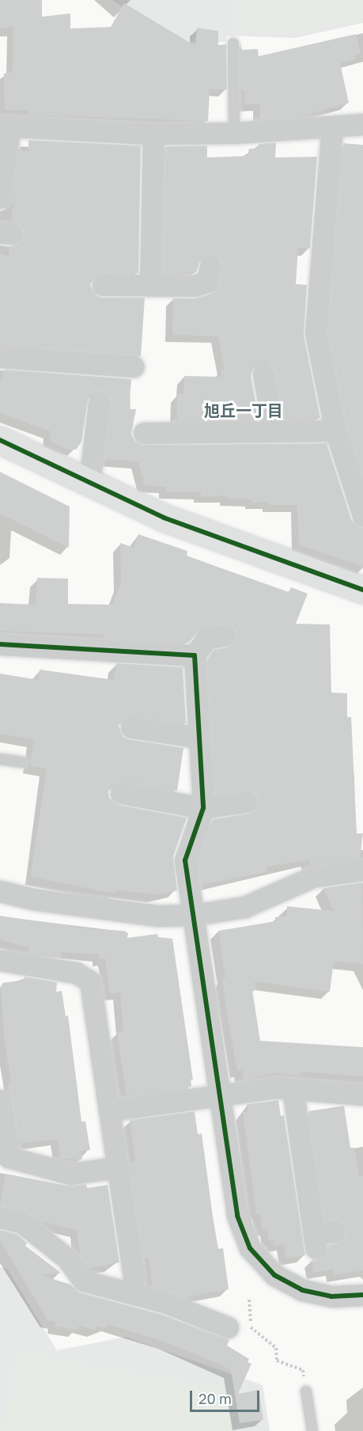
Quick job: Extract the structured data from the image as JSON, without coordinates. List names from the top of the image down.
{
  "districts": ["旭丘一丁目"],
  "scale_bar": "20 m"
}
